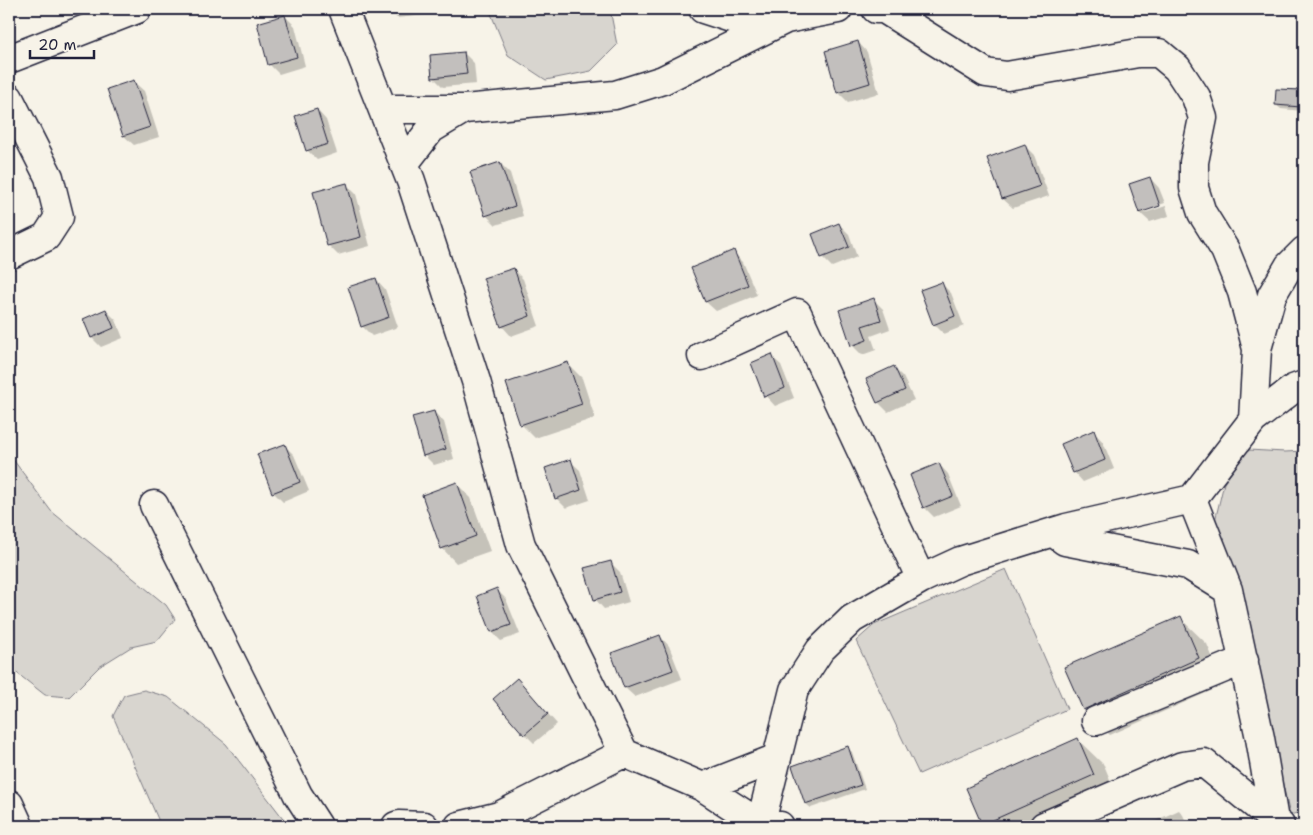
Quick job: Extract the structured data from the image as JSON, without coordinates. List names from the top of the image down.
{
  "scale_bar": "20 m"
}
